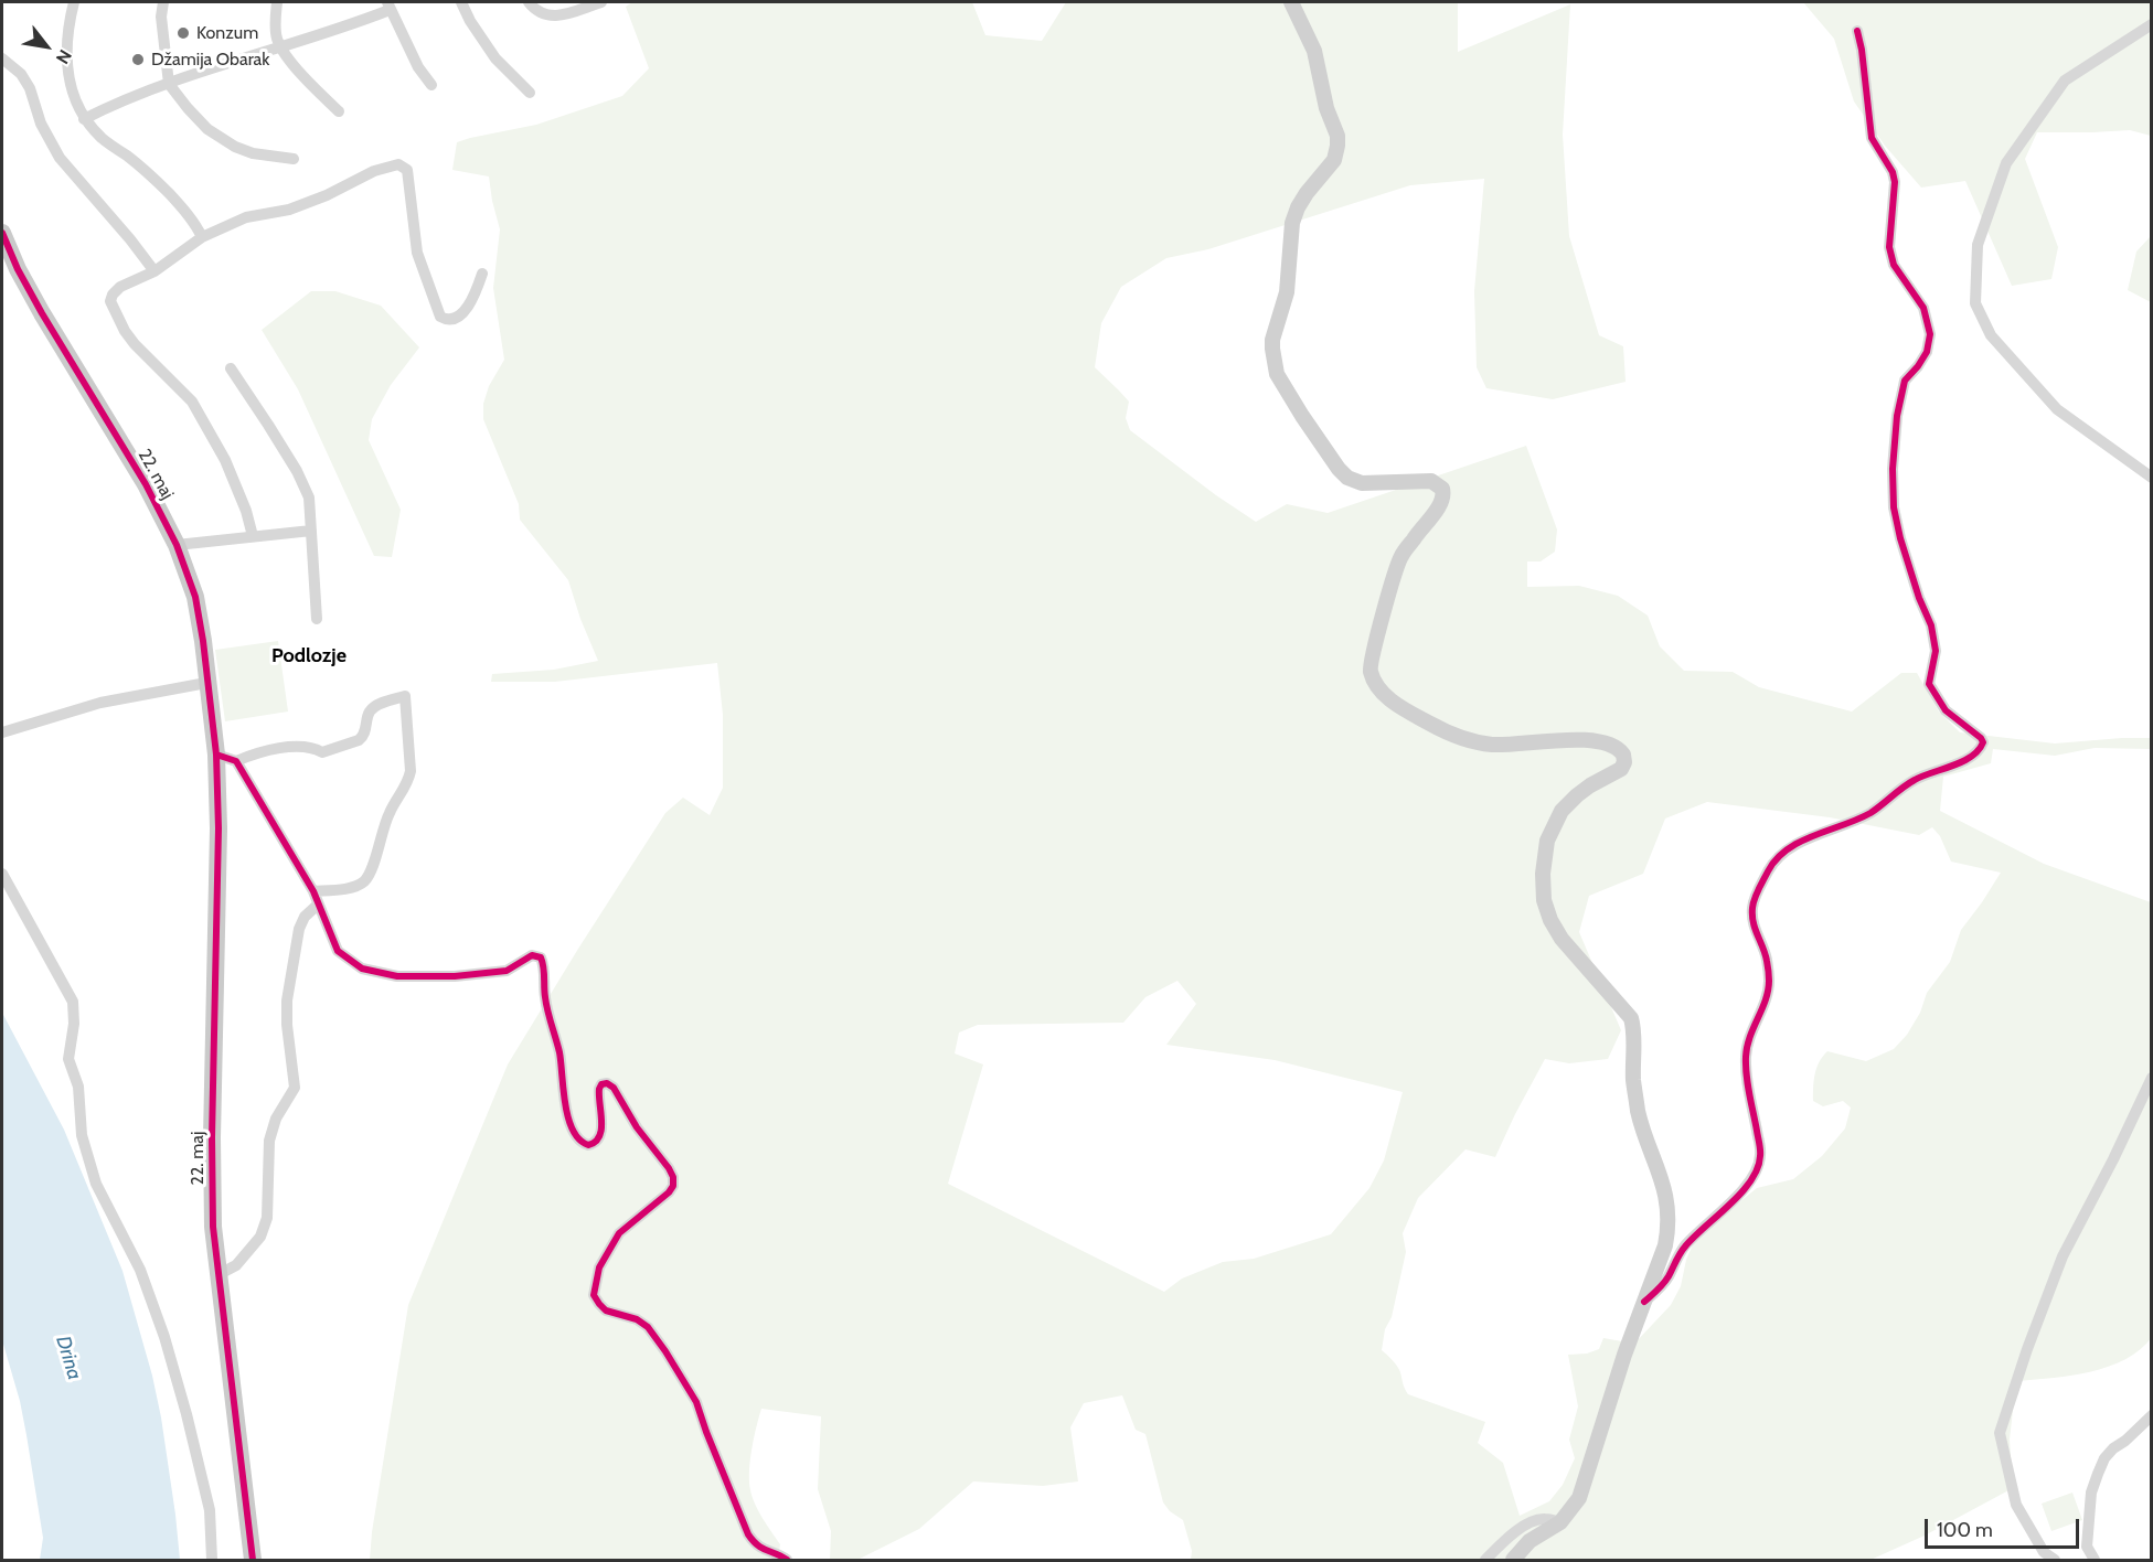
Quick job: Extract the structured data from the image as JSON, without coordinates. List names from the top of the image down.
{
  "streets": {
    "main road": ["22. maj"]
  },
  "districts": ["Podlozje"],
  "water": ["Drina"],
  "places": ["Konzum", "Džamija Obarak"],
  "scale_bar": "100 m",
  "north": "bottom right"
}
